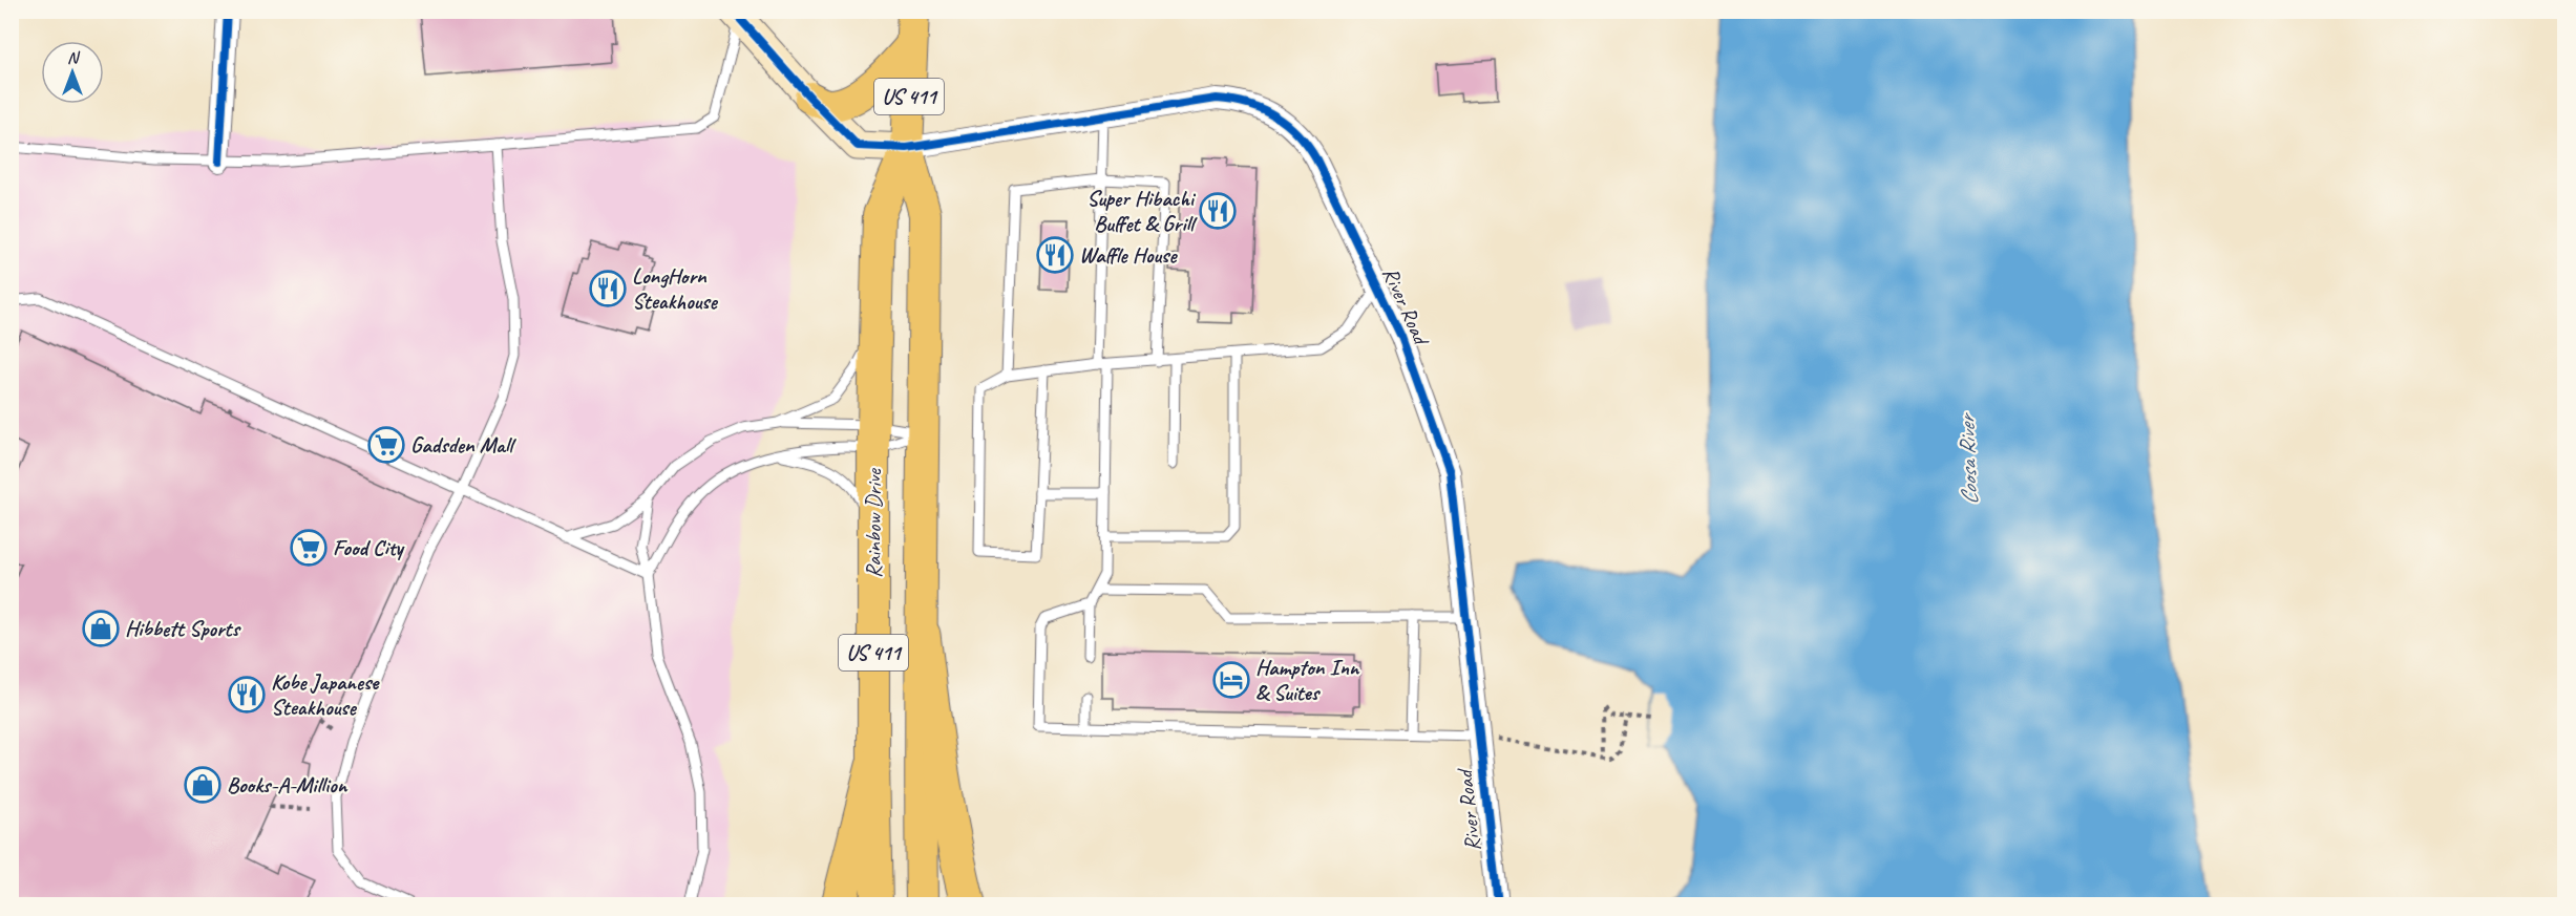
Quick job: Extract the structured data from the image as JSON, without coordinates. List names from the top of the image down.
{
  "streets": {
    "main road": ["US 411", "Rainbow Drive"],
    "street": ["River Road"]
  },
  "crossings": [
    ["River Road", "Rainbow Drive"]
  ],
  "water": ["Coosa River"],
  "places": {
    "restaurant": [
      "Super Hibachi Buffet & Grill",
      "Waffle House",
      "LongHorn Steakhouse",
      "Kobe Japanese Steakhouse"
    ],
    "supermarket": ["Gadsden Mall", "Food City"],
    "shop": ["Hibbett Sports", "Books-A-Million"],
    "hotel": ["Hampton Inn & Suites"]
  },
  "north": "top"
}
